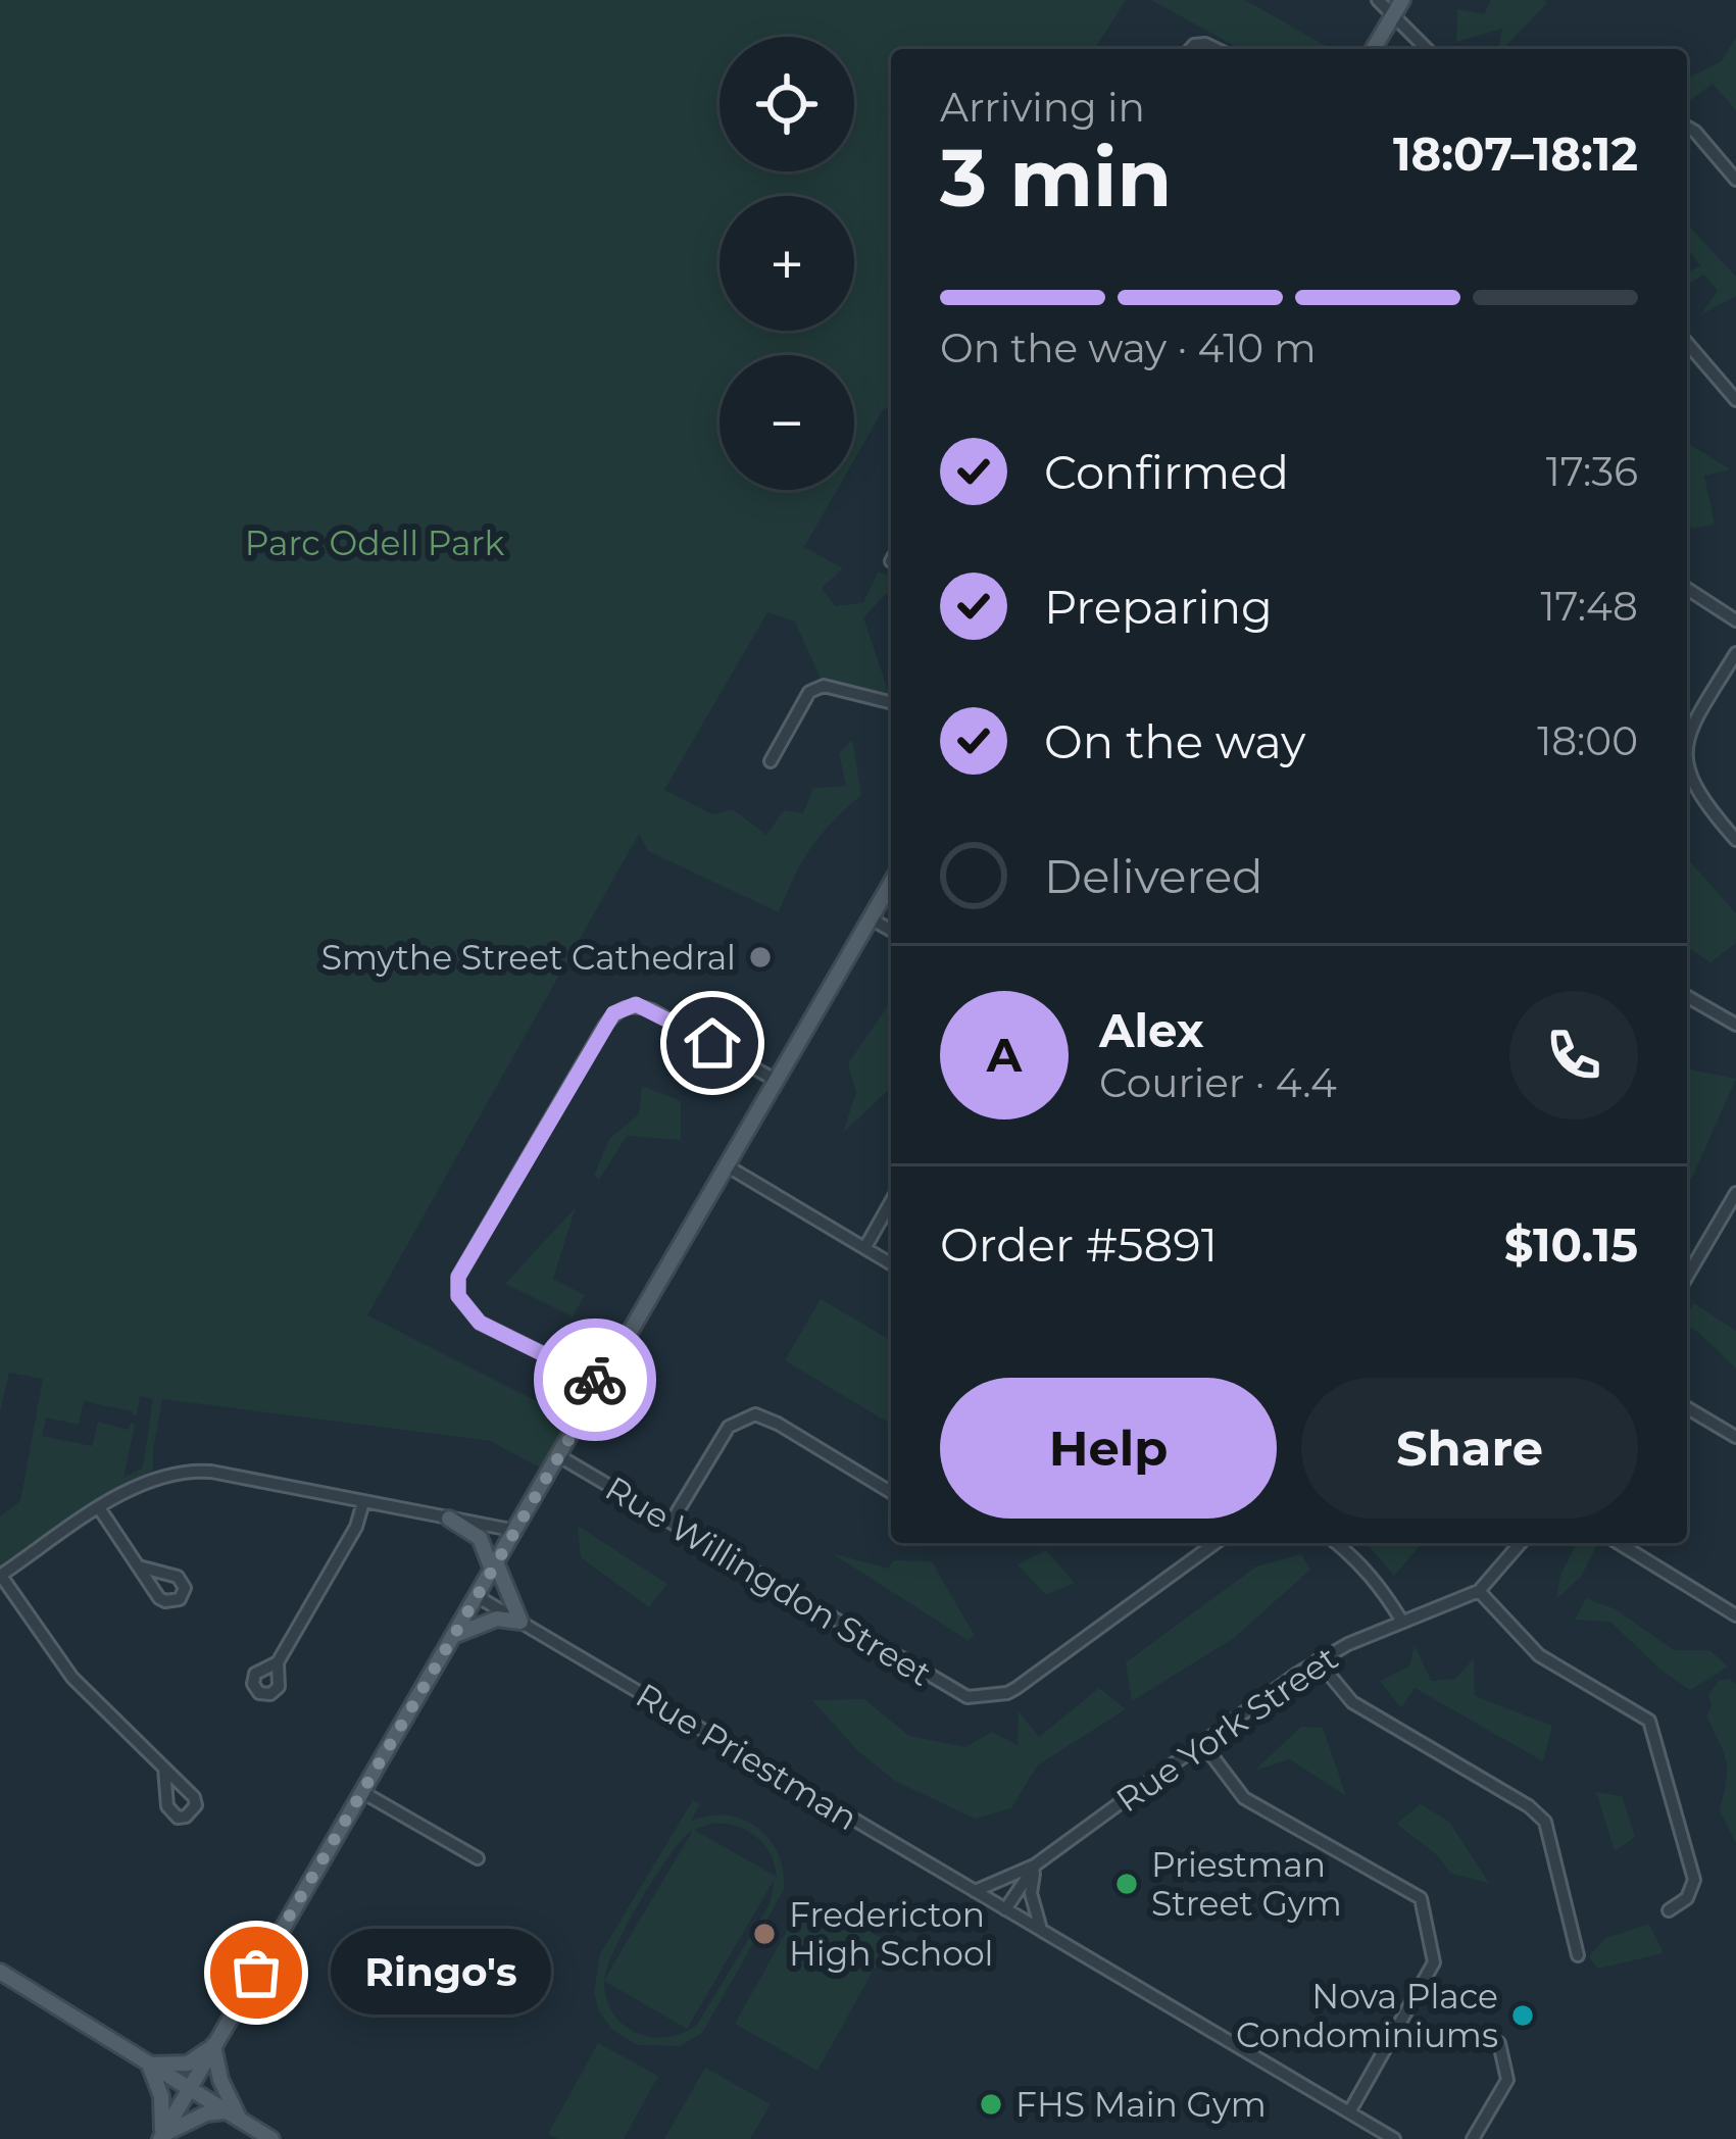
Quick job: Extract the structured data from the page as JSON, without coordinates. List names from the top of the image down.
{
  "streets": {
    "street": ["Rue Willingdon Street", "Rue York Street", "Rue Priestman"]
  },
  "crossings": [
    ["Rue York Street", "Rue Priestman"]
  ],
  "parks": ["Parc Odell Park"],
  "places": [
    "Smythe Street Cathedral",
    "Priestman Street Gym",
    "Fredericton High School",
    "Ringo's",
    "Nova Place Condominiums",
    "FHS Main Gym"
  ],
  "page": {
    "map_buttons": ["+", "−"],
    "heading": ["3 min", "Arriving in", "18:07–18:12"],
    "panel": [
      "Alex",
      "Courier · 4.4",
      "Order #5891",
      "$10.15"
    ],
    "bar": "On the way · 410 m",
    "list": [
      ["Confirmed", "17:36"],
      ["Preparing", "17:48"],
      ["On the way", "18:00"],
      "Delivered"
    ],
    "round": "A",
    "buttons": ["Help", "Share"],
    "bubble": "Ringo's"
  }
}
